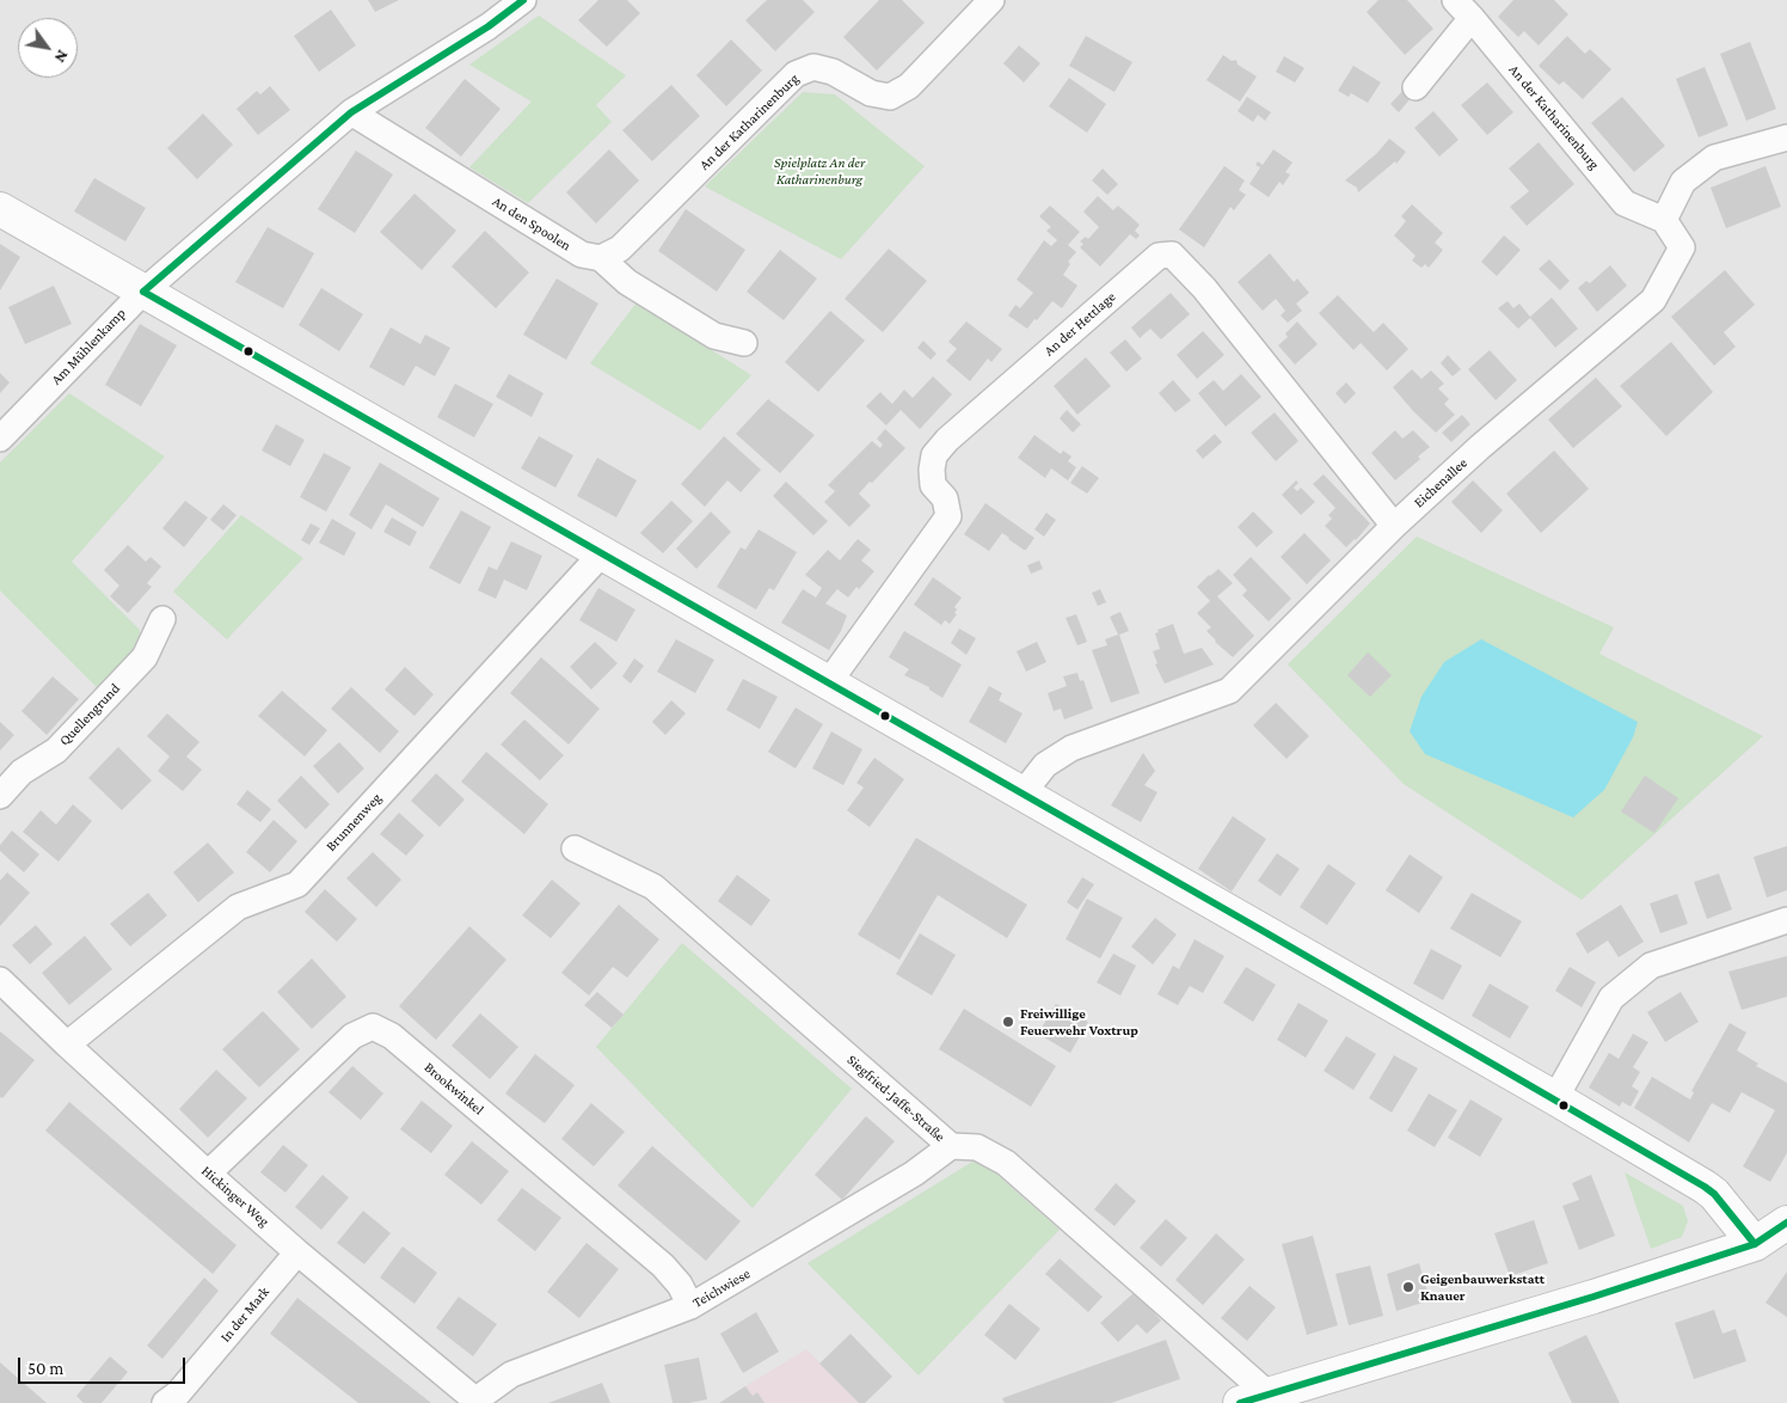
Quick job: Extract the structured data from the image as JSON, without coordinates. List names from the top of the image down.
{
  "streets": {
    "street": [
      "An der Katharinenburg",
      "An den Spoolen",
      "An der Hettlage",
      "Am Mühlenkamp",
      "Eichenallee",
      "Quellengrund",
      "Brunnenweg",
      "Brookwinkel",
      "Siegfried-Jaffe-Straße",
      "Hickinger Weg",
      "Teichwiese",
      "In der Mark"
    ]
  },
  "crossings": [
    ["An der Katharinenburg", "An den Spoolen"],
    ["An der Katharinenburg", "Eichenallee"],
    ["An den Spoolen", "Am Mühlenkamp"],
    ["An der Hettlage", "Eichenallee"],
    ["Brunnenweg", "Hickinger Weg"],
    ["Brookwinkel", "Hickinger Weg"],
    ["Brookwinkel", "Teichwiese"],
    ["Siegfried-Jaffe-Straße", "Teichwiese"],
    ["Hickinger Weg", "Teichwiese"],
    ["Hickinger Weg", "In der Mark"]
  ],
  "parks": ["Spielplatz An der Katharinenburg"],
  "places": ["Freiwillige Feuerwehr Voxtrup", "Geigenbauwerkstatt Knauer"],
  "scale_bar": "50 m",
  "north": "bottom right"
}
